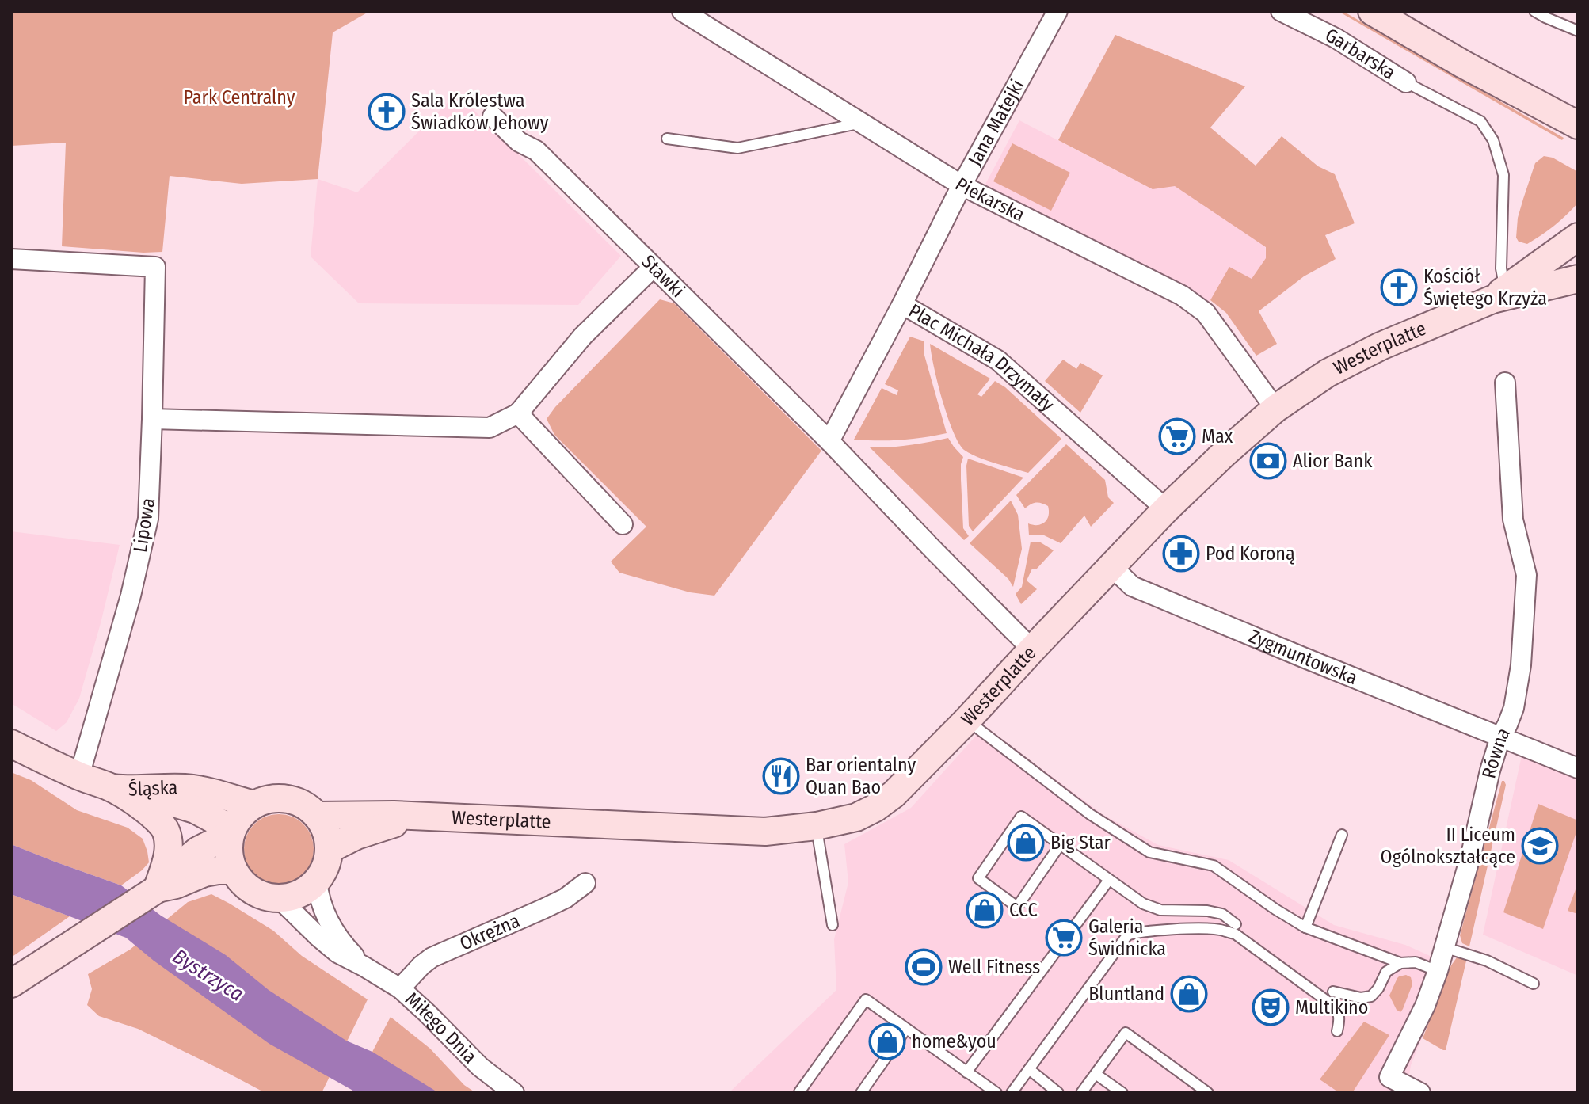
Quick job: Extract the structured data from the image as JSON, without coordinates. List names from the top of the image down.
{
  "streets": {
    "street": [
      "Garbarska",
      "Jana Matejki",
      "Piekarska",
      "Stawki",
      "Westerplatte",
      "Plac Michała Drzymały",
      "Lipowa",
      "Zygmuntowska",
      "Równa",
      "Śląska",
      "Okrężna",
      "Miłego Dnia"
    ]
  },
  "crossings": [
    ["Jana Matejki", "Piekarska"],
    ["Jana Matejki", "Plac Michała Drzymały"],
    ["Piekarska", "Westerplatte"],
    ["Stawki", "Plac Michała Drzymały"],
    ["Westerplatte", "Plac Michała Drzymały"],
    ["Westerplatte", "Zygmuntowska"],
    ["Westerplatte", "Śląska"],
    ["Westerplatte", "Miłego Dnia"],
    ["Lipowa", "Śląska"],
    ["Zygmuntowska", "Równa"],
    ["Śląska", "Miłego Dnia"],
    ["Okrężna", "Miłego Dnia"]
  ],
  "water": ["Bystrzyca"],
  "parks": ["Park Centralny"],
  "places": {
    "church": ["Sala Królestwa Świadków Jehowy", "Kościół Świętego Krzyża"],
    "supermarket": ["Max", "Galeria Świdnicka"],
    "bank": ["Alior Bank"],
    "pharmacy": ["Pod Koroną"],
    "restaurant": ["Bar orientalny Quan Bao"],
    "shop": [
      "Big Star",
      "CCC",
      "Bluntland",
      "home&you"
    ],
    "school or university": ["II Liceum Ogólnokształcące"],
    "sports": ["Well Fitness"],
    "theatre": ["Multikino"]
  }
}
